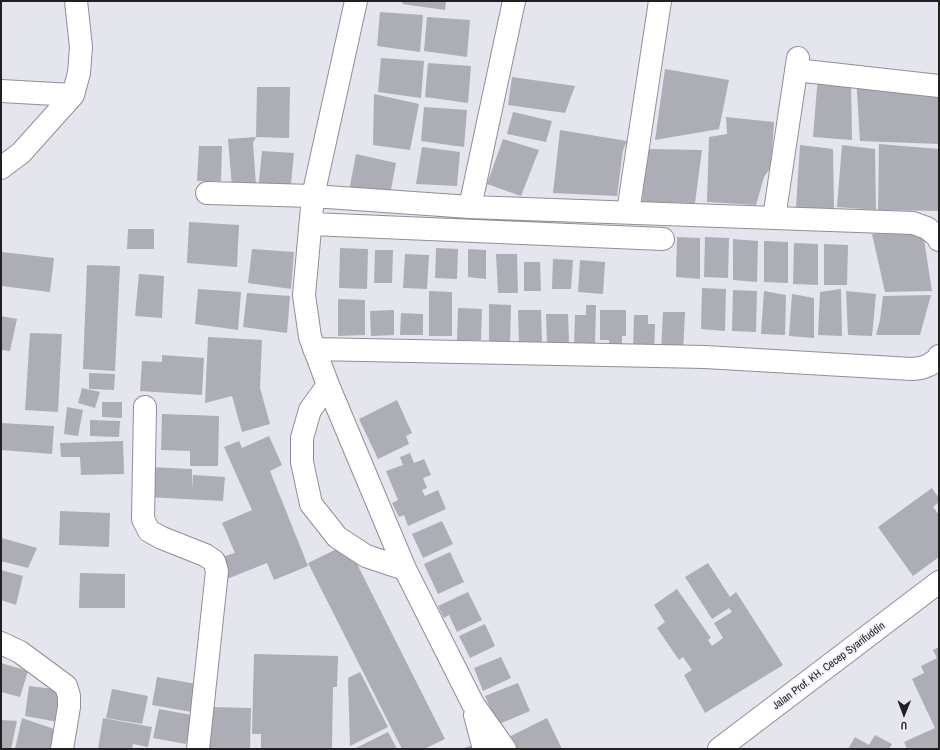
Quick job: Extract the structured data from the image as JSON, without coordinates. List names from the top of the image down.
{
  "streets": {
    "street": ["Jalan Prof. KH. Cecep Syarifuddin"]
  },
  "north": "bottom"
}
